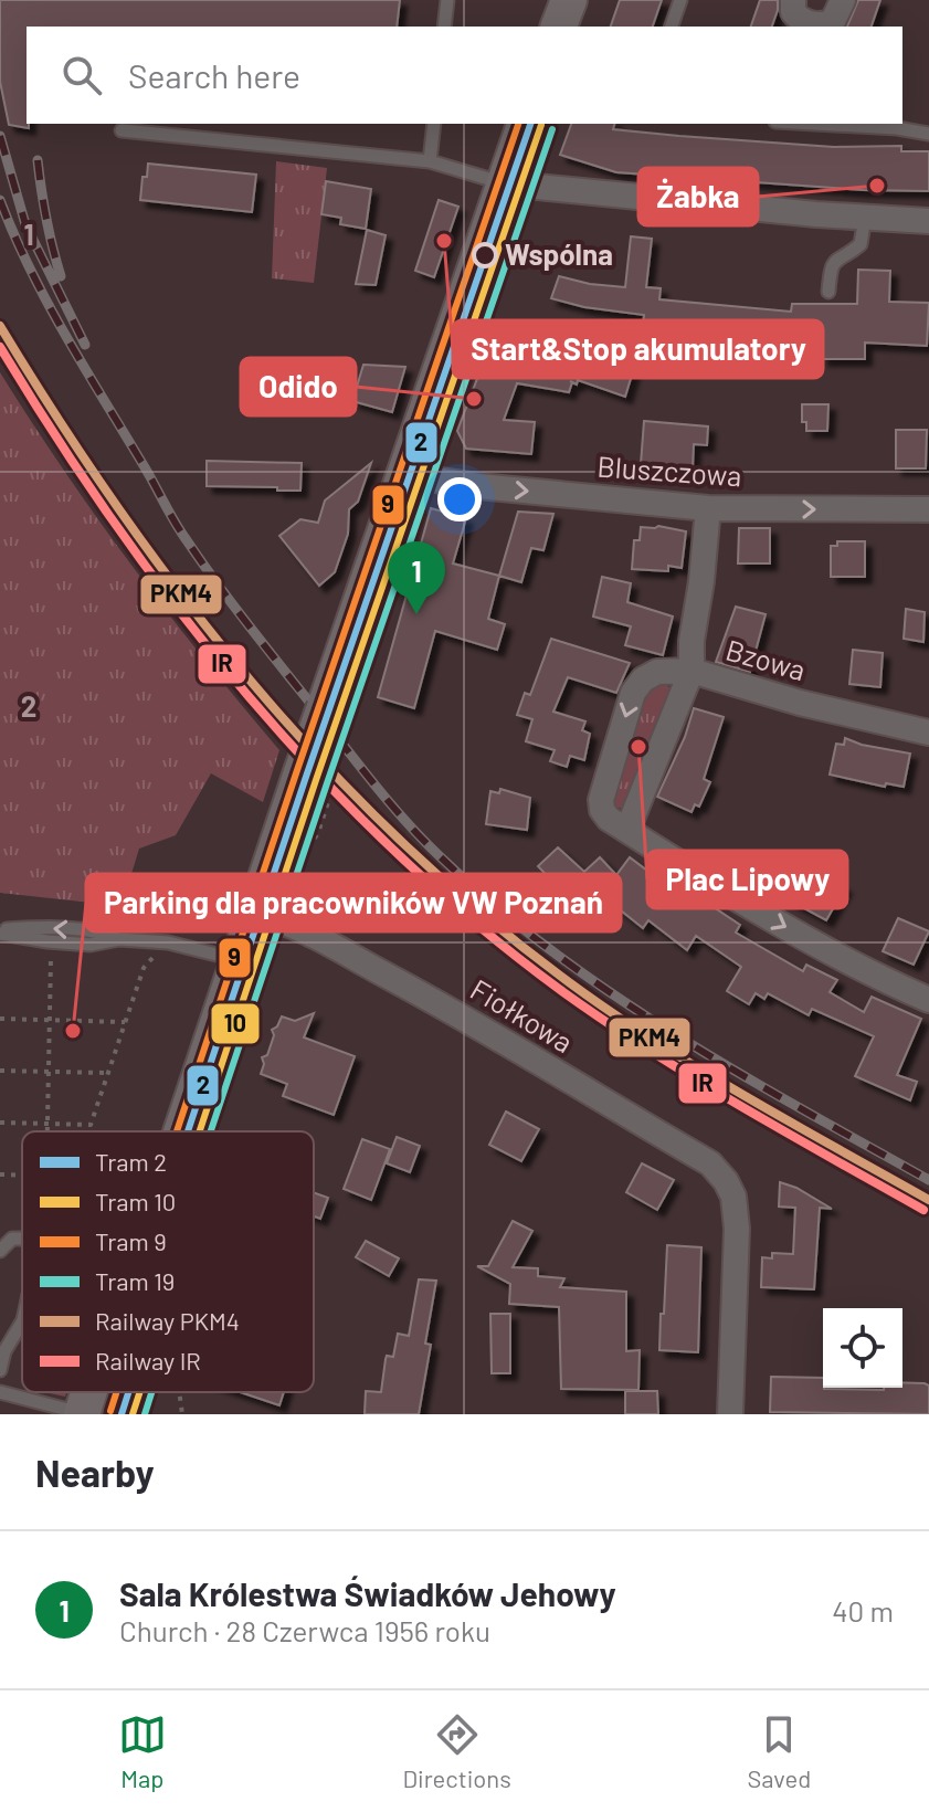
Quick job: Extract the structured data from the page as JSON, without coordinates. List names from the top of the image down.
{
  "streets": {
    "street": ["Bluszczowa", "Bzowa", "Fiołkowa"]
  },
  "crossings": [
    ["Bluszczowa", "Bzowa"]
  ],
  "one_way": ["Bluszczowa"],
  "places": [
    "Żabka",
    "Start&Stop akumulatory",
    "Wspólna",
    "Odido",
    "Plac Lipowy",
    "Parking dla pracowników VW Poznań"
  ],
  "lines": [
    "tram line 2",
    "tram line 9",
    "tram line 10",
    "tram line 19",
    "rail line PKM4",
    "rail line IR"
  ],
  "legend": [
    "Tram 2",
    "Tram 10",
    "Tram 9",
    "Tram 19",
    "Railway PKM4",
    "Railway IR"
  ],
  "page": {
    "search": "Search here",
    "pins": "1",
    "heading": "Nearby",
    "list": [
      {
        "mark": "1",
        "name": "Sala Królestwa Świadków Jehowy",
        "note": "Church · 28 Czerwca 1956 roku",
        "value": "40 m"
      }
    ],
    "nav": ["Map", "Directions", "Saved"]
  },
  "grid": {
    "rows": ["1", "2"]
  }
}
